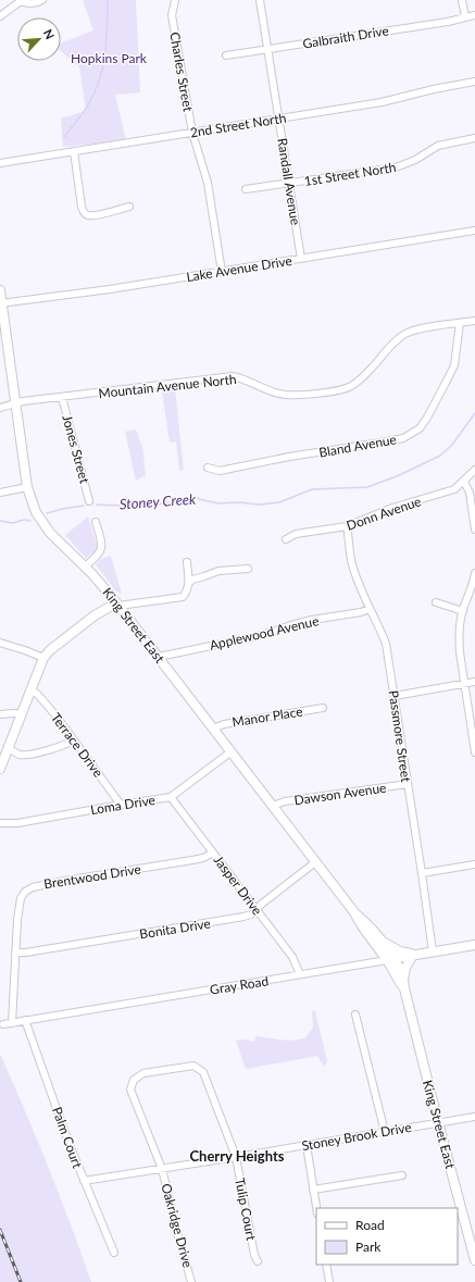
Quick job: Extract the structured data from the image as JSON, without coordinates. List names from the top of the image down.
{
  "streets": {
    "main road": ["King Street East", "Gray Road"],
    "street": [
      "Galbraith Drive",
      "Charles Street",
      "2nd Street North",
      "1st Street North",
      "Randall Avenue",
      "Lake Avenue Drive",
      "Mountain Avenue North",
      "Bland Avenue",
      "Jones Street",
      "Donn Avenue",
      "Applewood Avenue",
      "Manor Place",
      "Passmore Street",
      "Terrace Drive",
      "Dawson Avenue",
      "Loma Drive",
      "Brentwood Drive",
      "Jasper Drive",
      "Bonita Drive",
      "Stoney Brook Drive",
      "Palm Court",
      "Tulip Court",
      "Oakridge Drive"
    ]
  },
  "crossings": [
    ["Galbraith Drive", "Randall Avenue"],
    ["Charles Street", "2nd Street North"],
    ["Charles Street", "Lake Avenue Drive"],
    ["2nd Street North", "Randall Avenue"],
    ["1st Street North", "Randall Avenue"],
    ["Randall Avenue", "Lake Avenue Drive"],
    ["Lake Avenue Drive", "King Street East"],
    ["Mountain Avenue North", "Bland Avenue"],
    ["Mountain Avenue North", "Jones Street"],
    ["Mountain Avenue North", "King Street East"],
    ["Donn Avenue", "Passmore Street"],
    ["King Street East", "Applewood Avenue"],
    ["King Street East", "Manor Place"],
    ["King Street East", "Dawson Avenue"],
    ["King Street East", "Loma Drive"],
    ["King Street East", "Bonita Drive"],
    ["King Street East", "Gray Road"],
    ["King Street East", "Stoney Brook Drive"],
    ["Applewood Avenue", "Passmore Street"],
    ["Passmore Street", "Dawson Avenue"],
    ["Passmore Street", "Gray Road"],
    ["Terrace Drive", "Loma Drive"],
    ["Loma Drive", "Jasper Drive"],
    ["Brentwood Drive", "Jasper Drive"],
    ["Brentwood Drive", "Bonita Drive"],
    ["Brentwood Drive", "Gray Road"],
    ["Jasper Drive", "Bonita Drive"],
    ["Jasper Drive", "Gray Road"],
    ["Gray Road", "Palm Court"],
    ["Stoney Brook Drive", "Palm Court"],
    ["Stoney Brook Drive", "Tulip Court"],
    ["Stoney Brook Drive", "Oakridge Drive"],
    ["Tulip Court", "Oakridge Drive"]
  ],
  "districts": ["Cherry Heights"],
  "water": ["Stoney Creek"],
  "parks": ["Hopkins Park"],
  "legend": ["Road", "Park"],
  "north": "top right"
}
